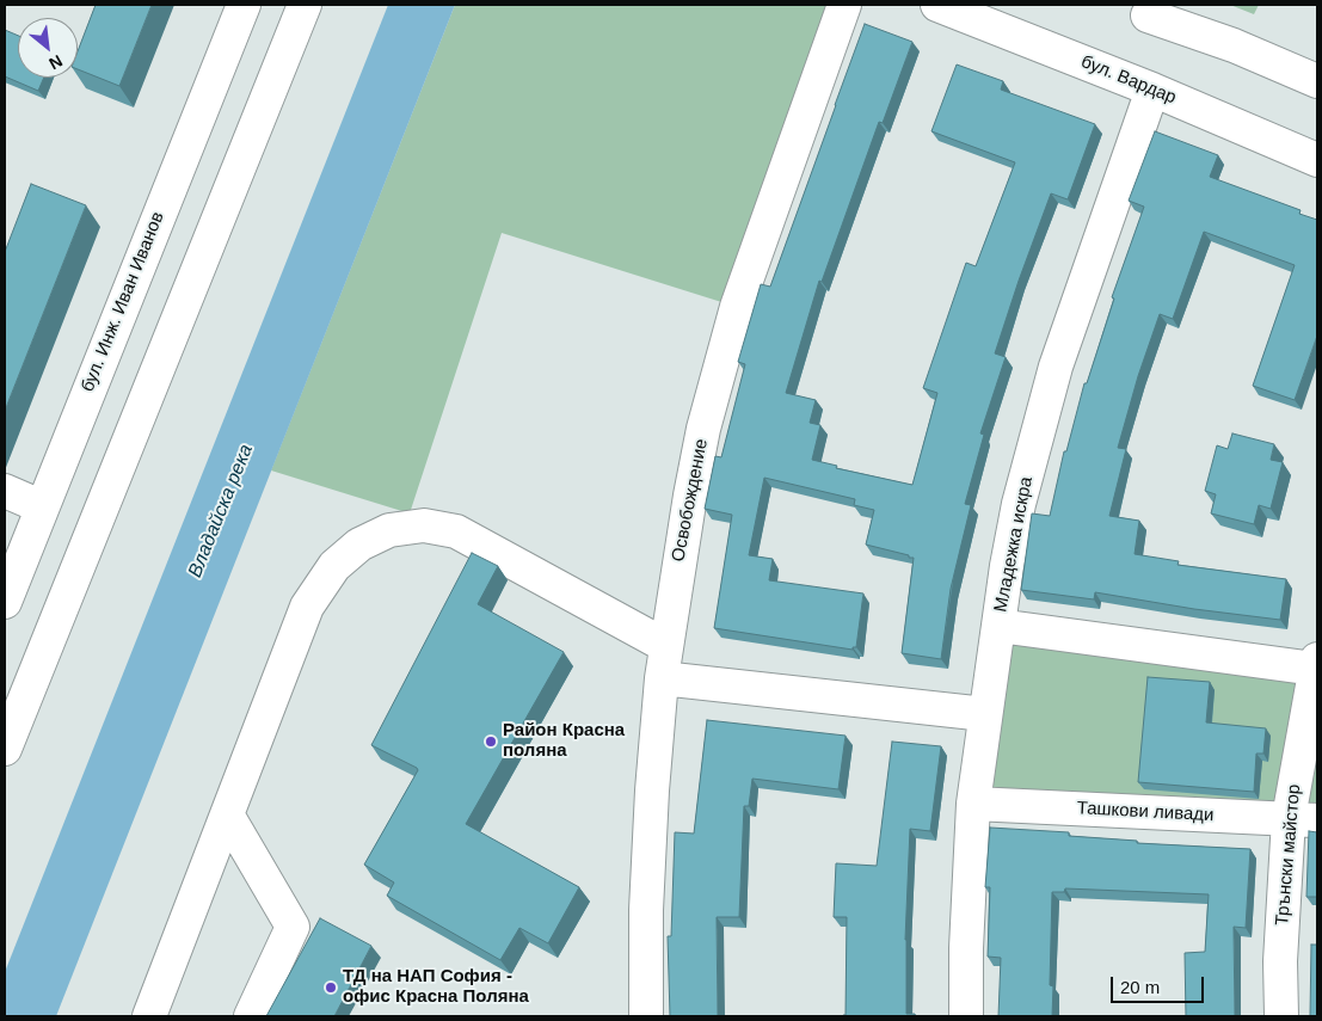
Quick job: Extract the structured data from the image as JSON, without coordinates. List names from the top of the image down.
{
  "streets": {
    "street": [
      "бул. Вардар",
      "бул. Инж. Иван Иванов",
      "Освобождение",
      "Младежка искра",
      "Ташкови ливади",
      "Трънски майстор"
    ]
  },
  "crossings": [
    ["бул. Вардар", "Младежка искра"],
    ["Младежка искра", "Ташкови ливади"],
    ["Ташкови ливади", "Трънски майстор"]
  ],
  "water": ["Владайска река"],
  "places": ["Район Красна поляна", "ТД на НАП София - офис Красна Поляна"],
  "scale_bar": "20 m",
  "north": "bottom right"
}
